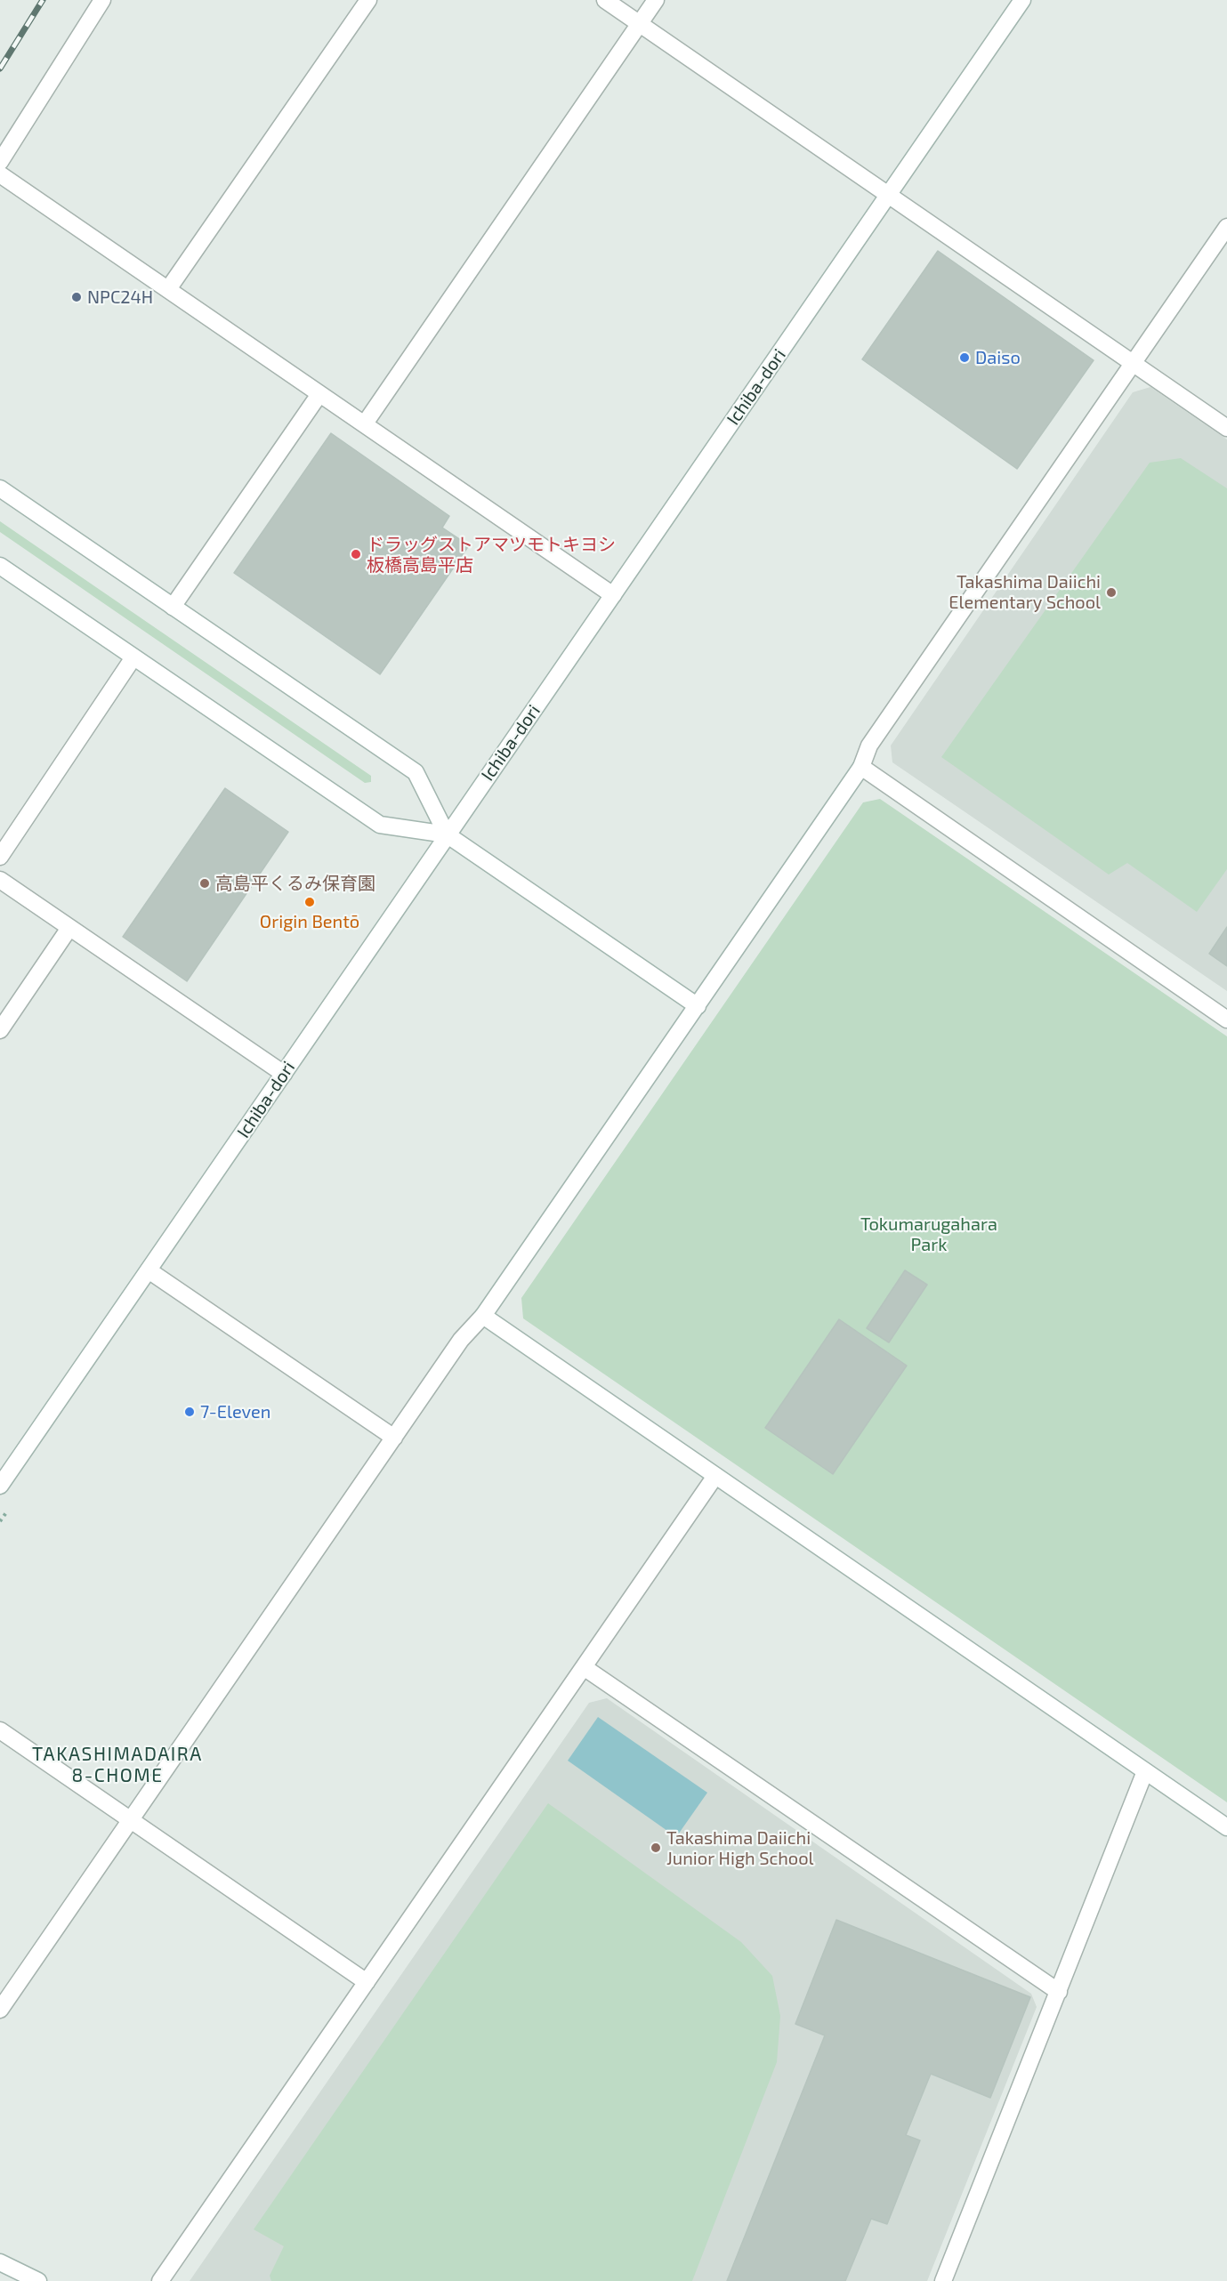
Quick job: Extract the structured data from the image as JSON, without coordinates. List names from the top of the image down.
{
  "streets": {
    "street": ["Ichiba-dori"]
  },
  "districts": ["TAKASHIMADAIRA 8-CHOME"],
  "parks": ["Tokumarugahara Park"],
  "places": [
    "NPC24H",
    "Daiso",
    "ドラッグストアマツモトキヨシ 板橋高島平店",
    "Takashima Daiichi Elementary School",
    "高島平くるみ保育園",
    "Origin Bentō",
    "7-Eleven",
    "Takashima Daiichi Junior High School"
  ]
}
